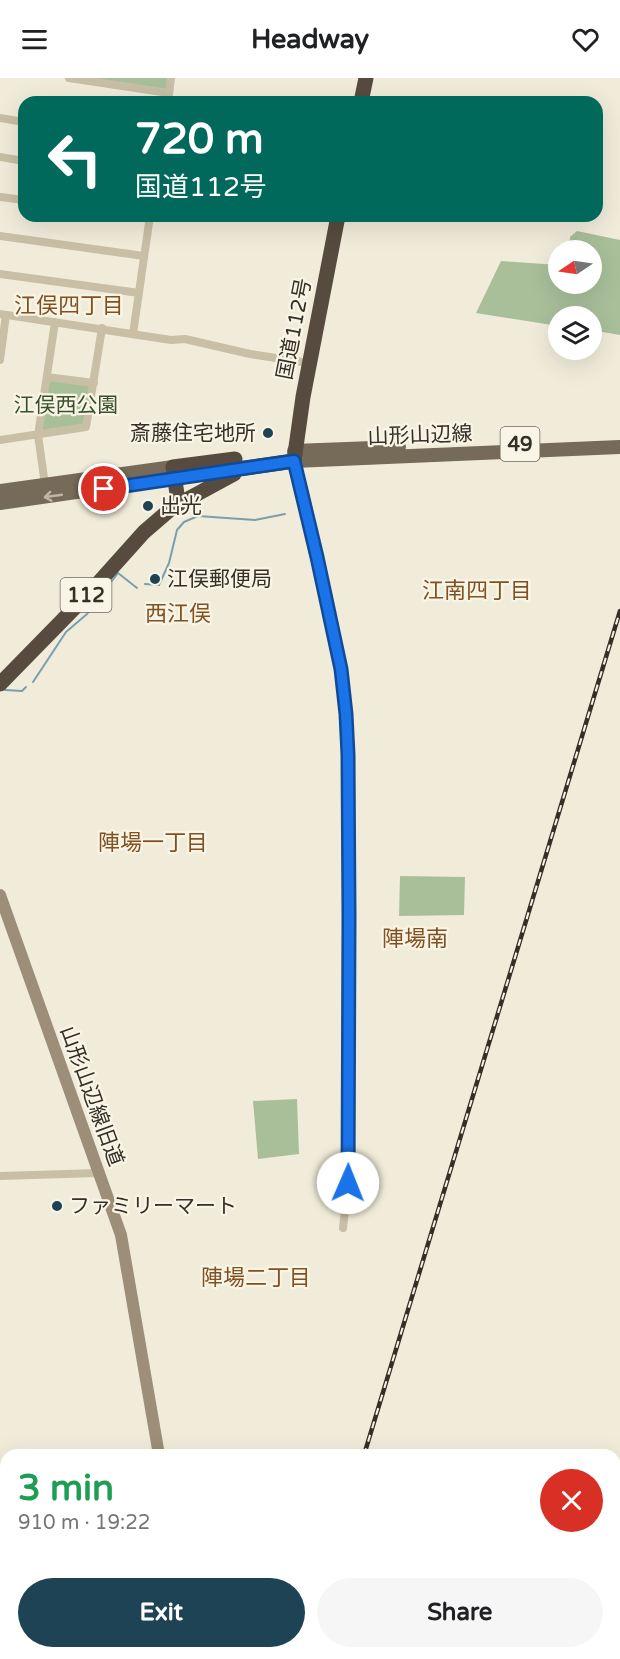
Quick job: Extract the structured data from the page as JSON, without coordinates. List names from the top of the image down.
{
  "streets": {
    "highway": ["国道112号", "112"],
    "main road": ["山形山辺線", "49"],
    "street": ["山形山辺線旧道"]
  },
  "crossings": [
    ["国道112号", "山形山辺線"]
  ],
  "districts": [
    "江俣四丁目",
    "江南四丁目",
    "西江俣",
    "陣場一丁目",
    "陣場南",
    "陣場二丁目"
  ],
  "parks": ["江俣西公園"],
  "places": [
    "斎藤住宅地所",
    "出光",
    "江俣郵便局",
    "ファミリーマート"
  ],
  "north": "left",
  "page": {
    "header": "Headway",
    "turn": ["720 m", "国道112号"],
    "heading": ["3 min", "910 m · 19:22"],
    "buttons": ["Exit", "Share"]
  }
}
